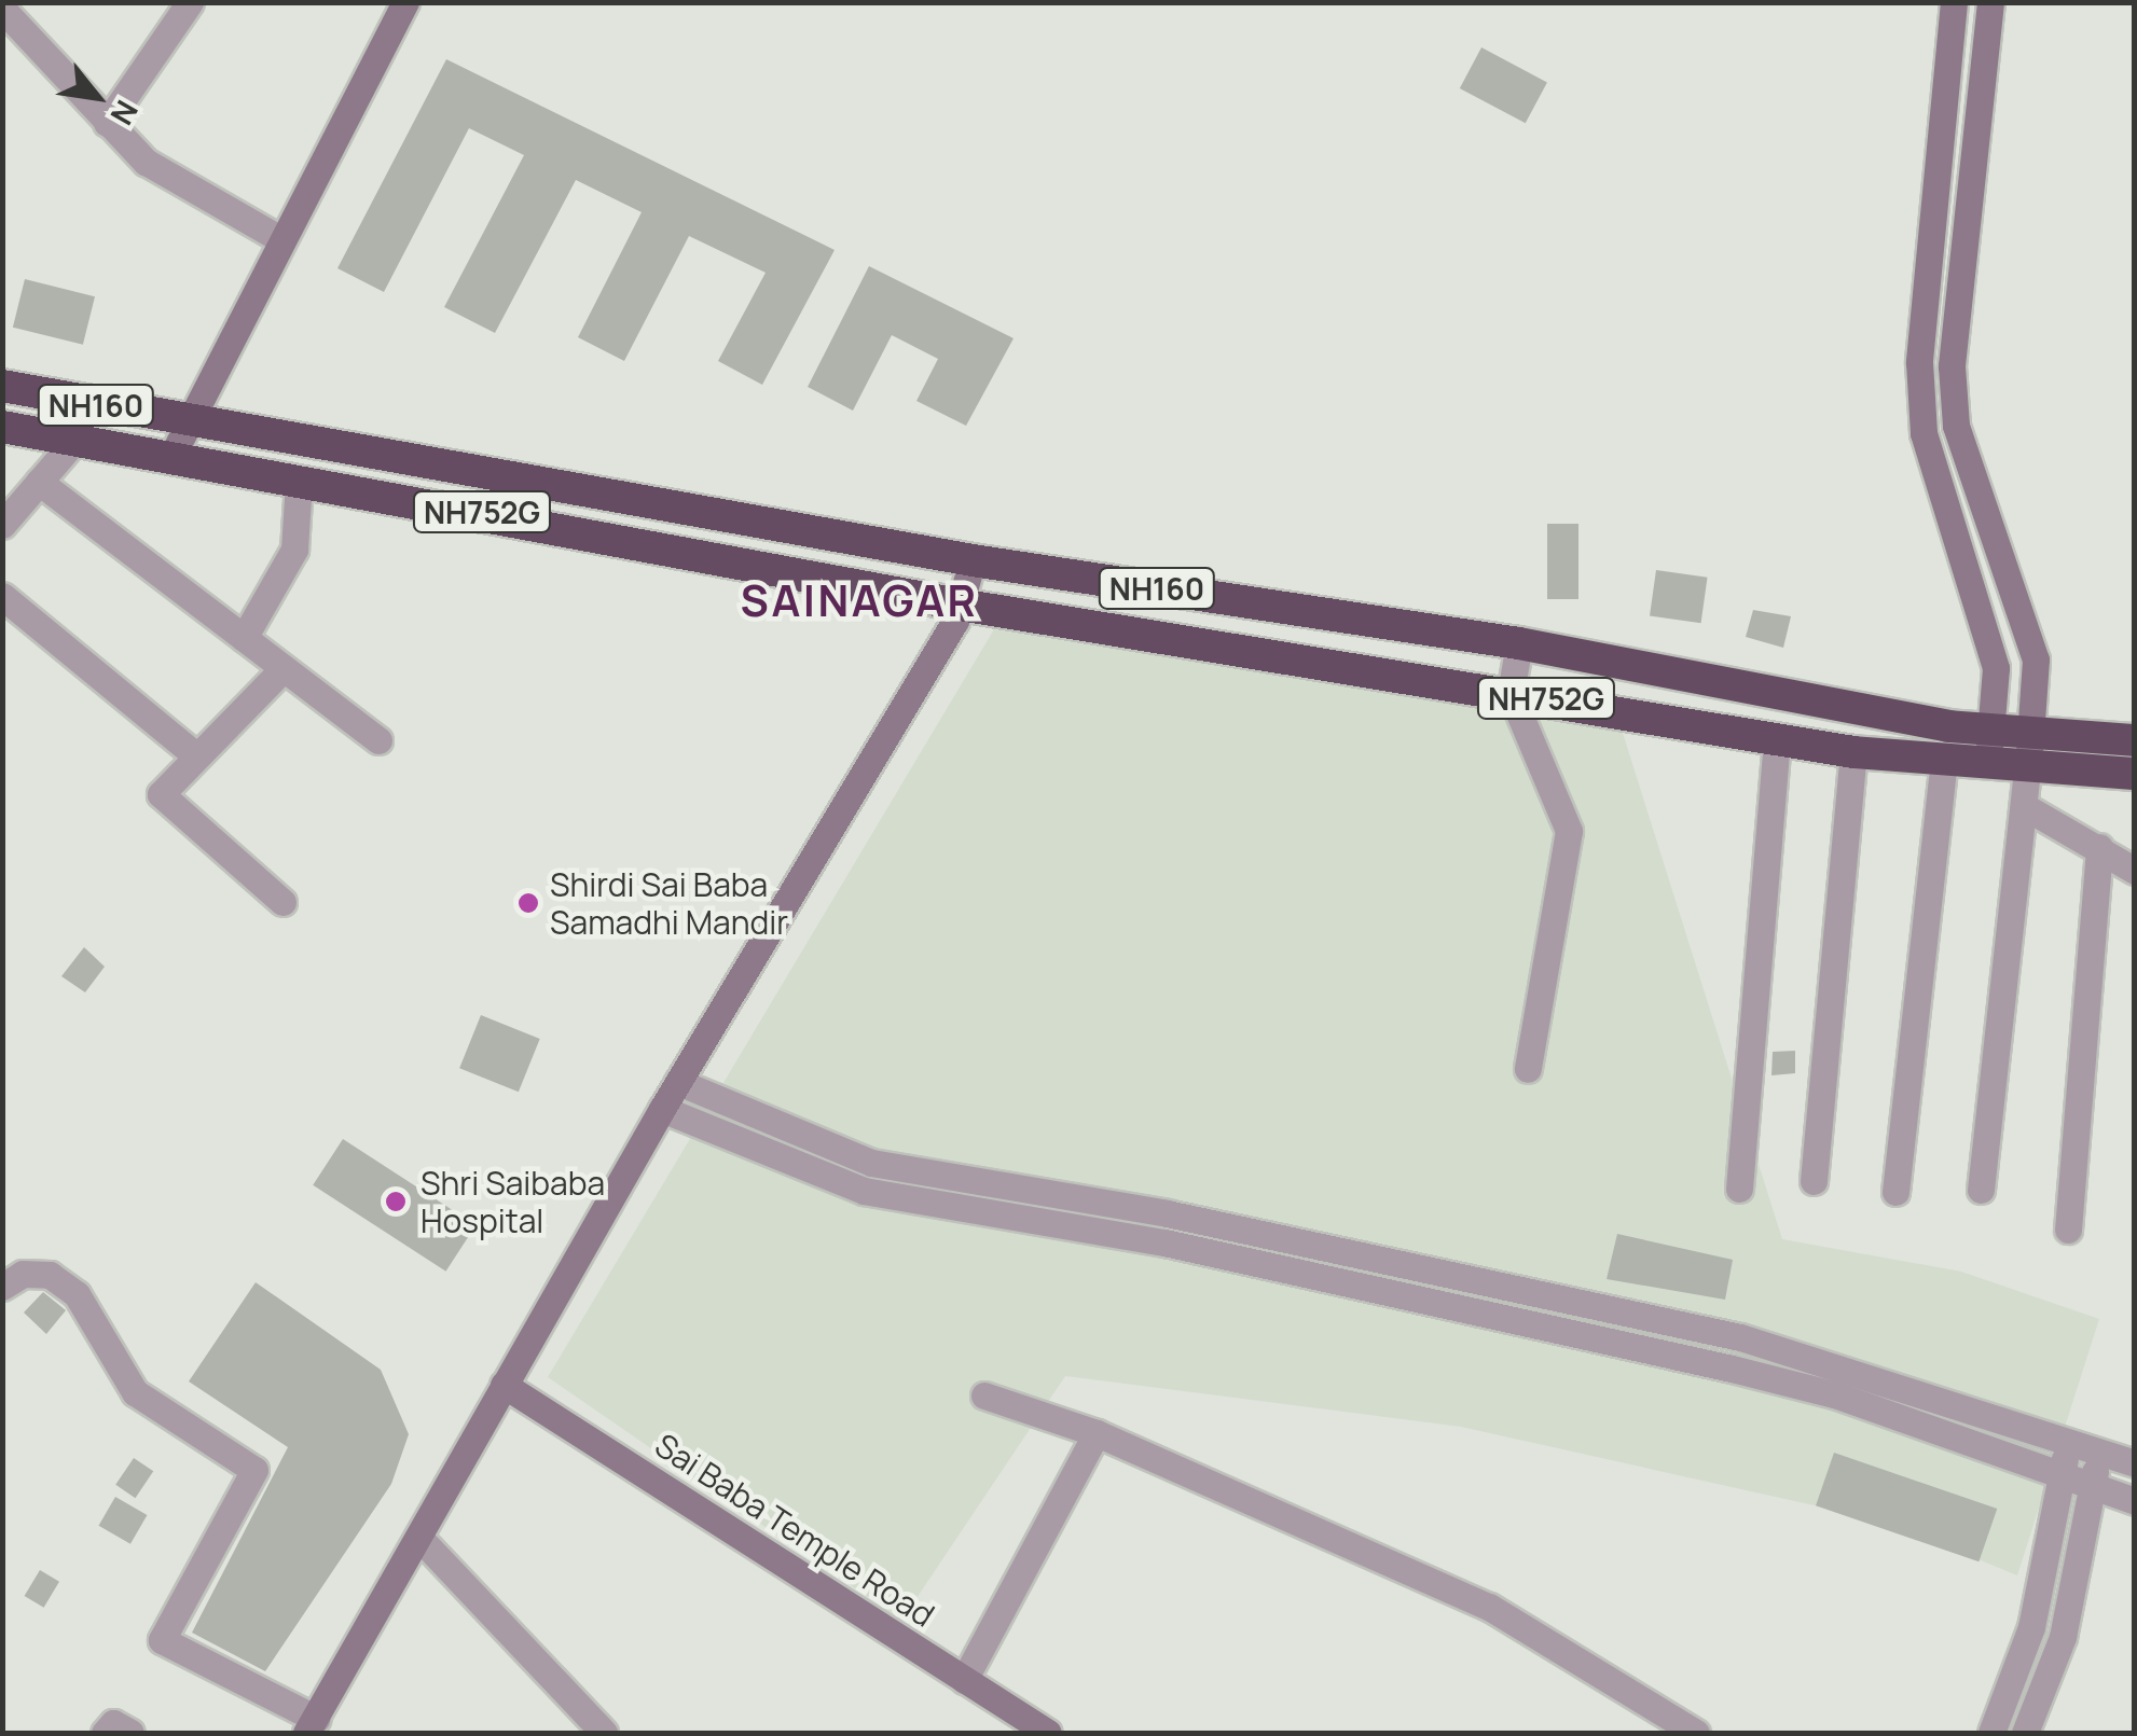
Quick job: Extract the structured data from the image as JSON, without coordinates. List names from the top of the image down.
{
  "streets": {
    "highway": ["NH160", "NH752G"],
    "street": ["Sai Baba Temple Road"]
  },
  "districts": ["SAINAGAR"],
  "places": ["Shirdi Sai Baba Samadhi Mandir", "Shri Saibaba Hospital"],
  "north": "bottom right"
}
